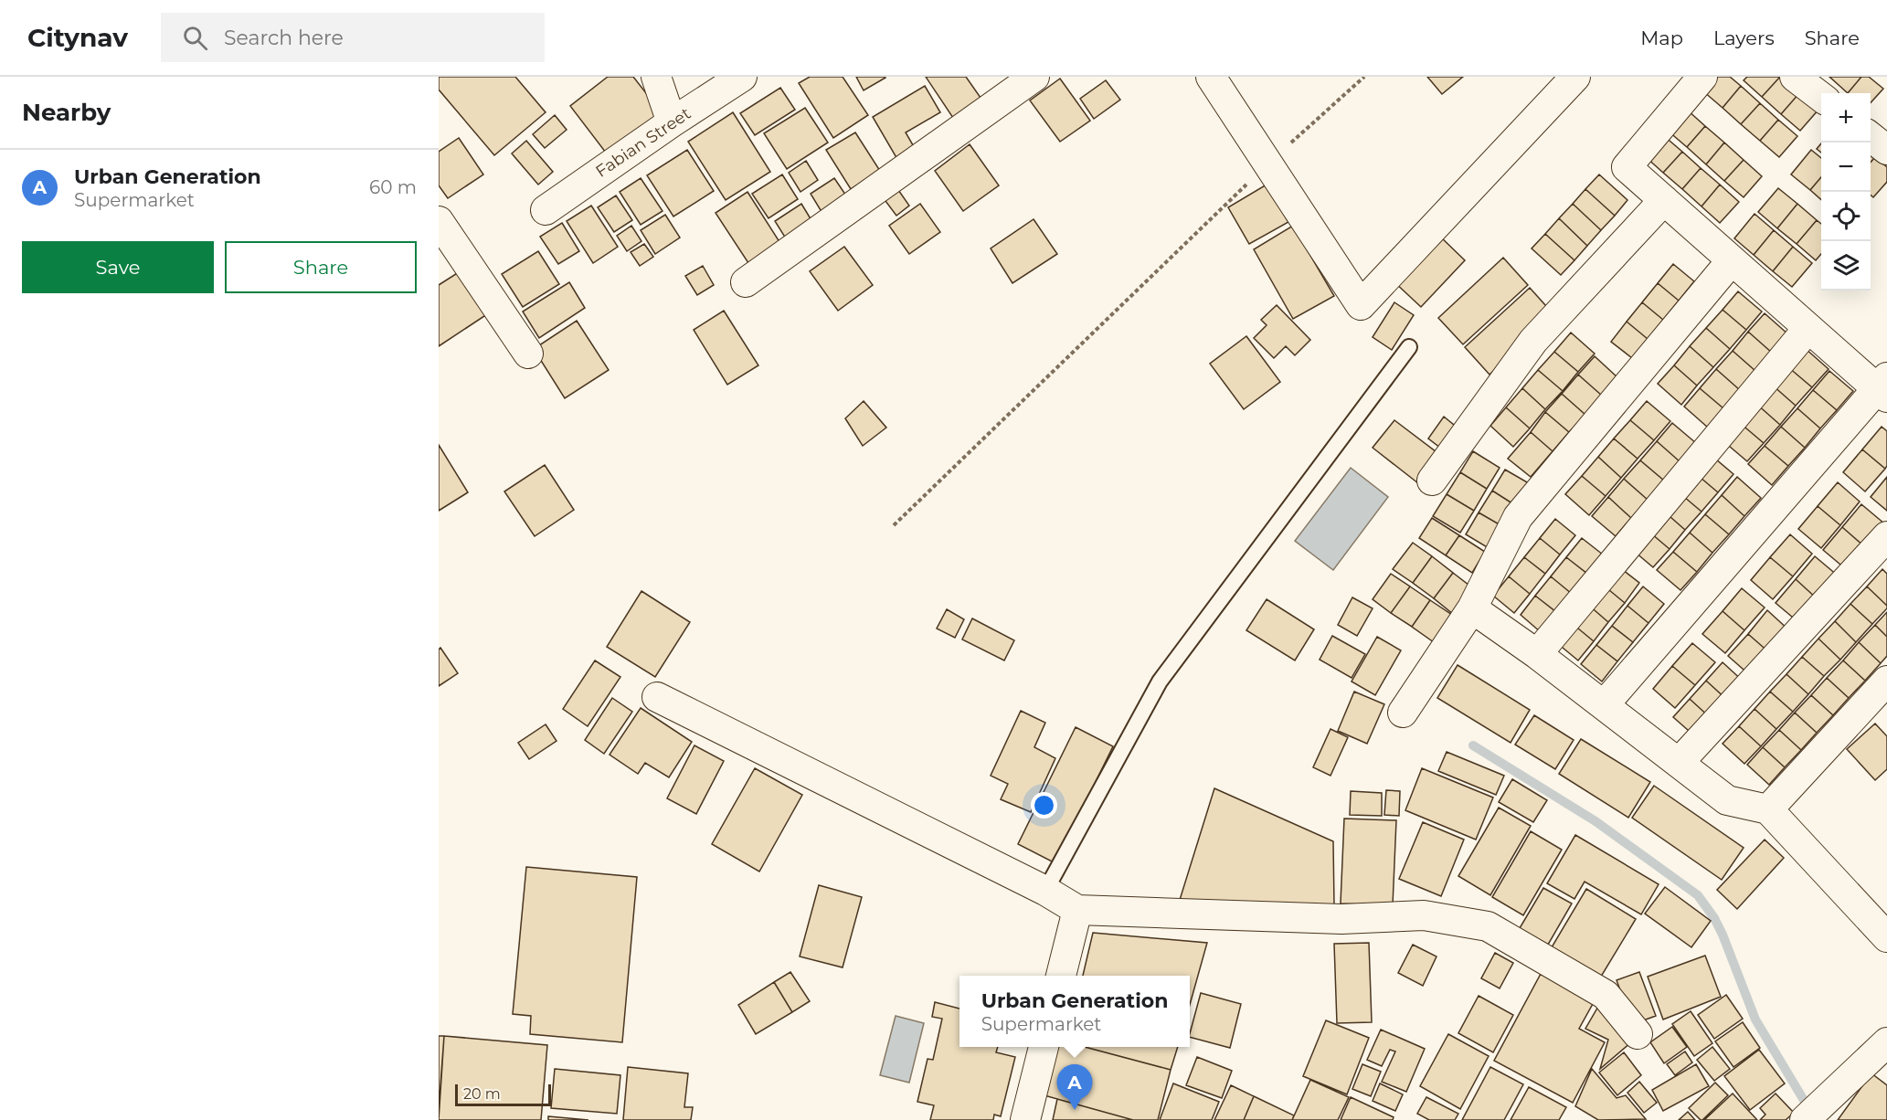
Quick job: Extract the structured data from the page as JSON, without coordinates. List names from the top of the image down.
{
  "streets": {
    "street": ["Fabian Street"]
  },
  "scale_bar": "20 m",
  "page": {
    "header": "Citynav",
    "search": "Search here",
    "nav": ["Map", "Layers", "Share"],
    "heading": "Nearby",
    "map_buttons": ["+", "−"],
    "list": [
      {
        "mark": "A",
        "name": "Urban Generation",
        "note": "Supermarket",
        "value": "60 m"
      }
    ],
    "buttons": ["Save", "Share"],
    "popup": ["Urban Generation", "Supermarket"],
    "pins": "A",
    "scale": "20 m"
  }
}
